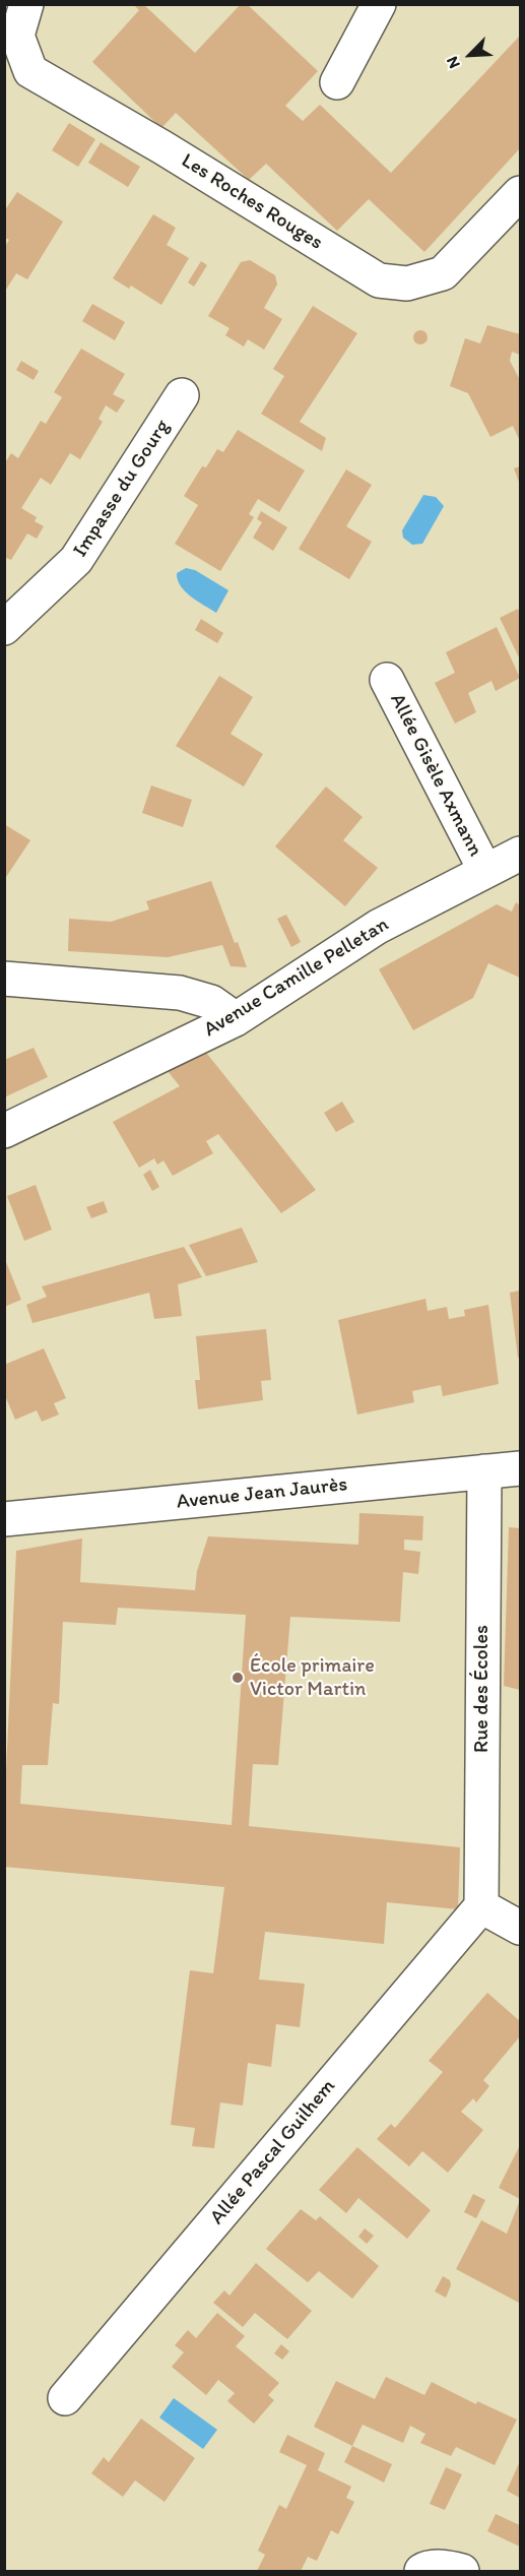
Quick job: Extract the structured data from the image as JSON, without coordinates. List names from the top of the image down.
{
  "streets": {
    "street": [
      "Les Roches Rouges",
      "Impasse du Gourg",
      "Allée Gisèle Axmann",
      "Avenue Camille Pelletan",
      "Avenue Jean Jaurès",
      "Rue des Écoles",
      "Allée Pascal Guilhem"
    ]
  },
  "crossings": [
    ["Allée Gisèle Axmann", "Avenue Camille Pelletan"],
    ["Avenue Jean Jaurès", "Rue des Écoles"],
    ["Rue des Écoles", "Allée Pascal Guilhem"]
  ],
  "places": ["École primaire Victor Martin"],
  "north": "bottom left"
}
